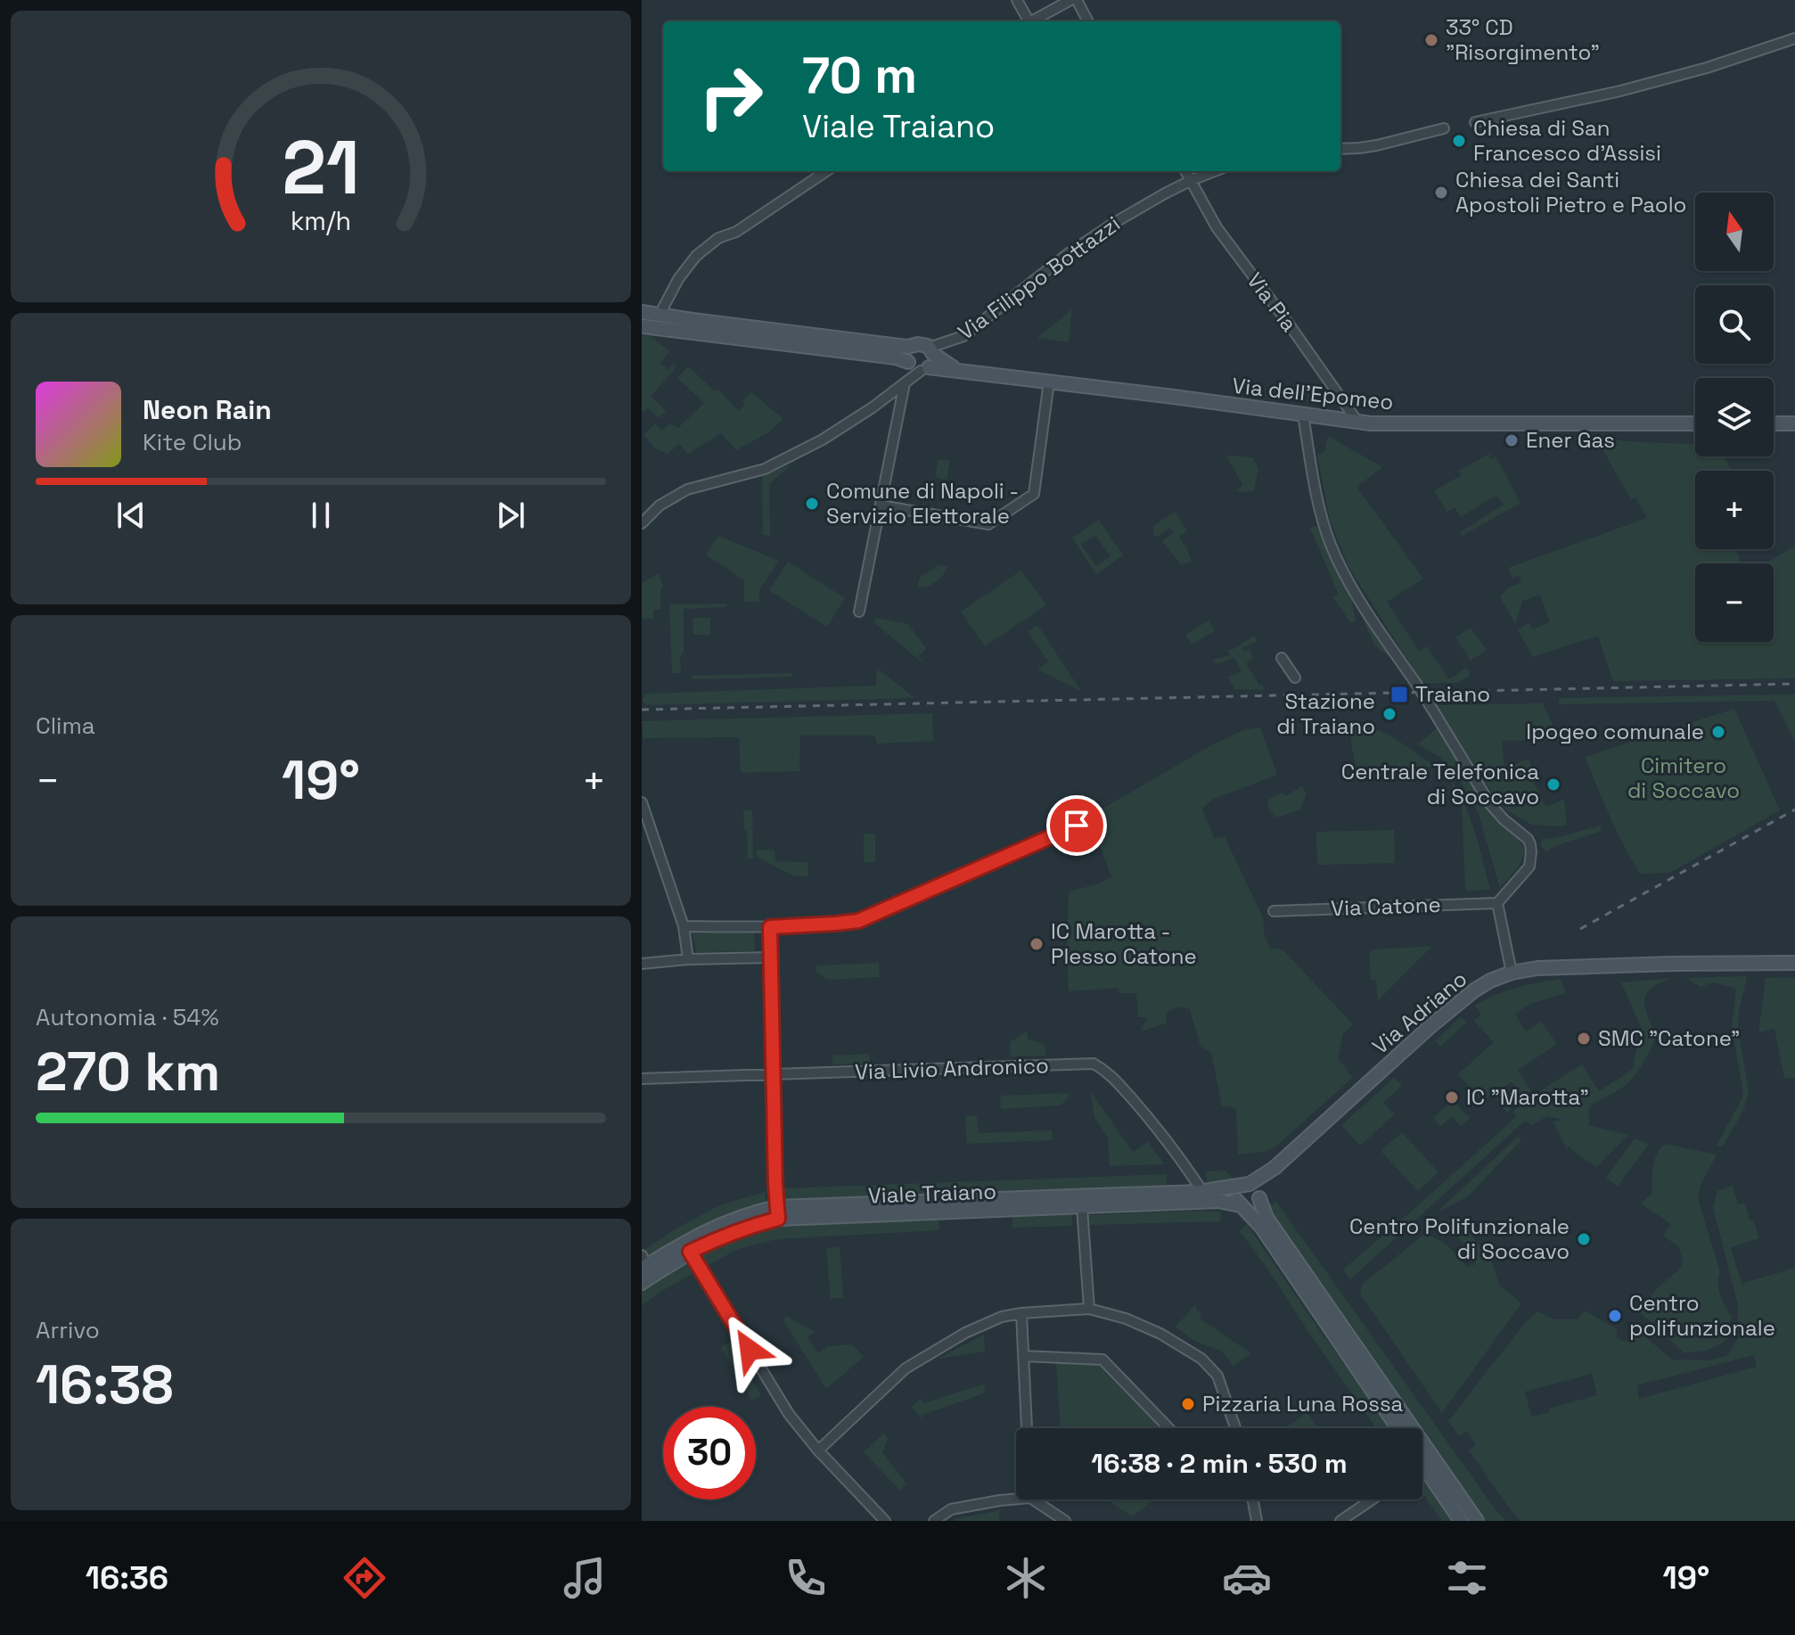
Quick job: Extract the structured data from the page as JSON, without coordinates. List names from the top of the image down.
{
  "streets": {
    "street": [
      "Via Filippo Bottazzi",
      "Via Pia",
      "Via dell'Epomeo",
      "Via Catone",
      "Via Adriano",
      "Via Livio Andronico",
      "Viale Traiano"
    ]
  },
  "crossings": [
    ["Via Filippo Bottazzi", "Via Pia"],
    ["Via Filippo Bottazzi", "Via dell'Epomeo"],
    ["Via Pia", "Via dell'Epomeo"],
    ["Via Adriano", "Viale Traiano"],
    ["Via Livio Andronico", "Viale Traiano"]
  ],
  "parks": ["Cimitero di Soccavo"],
  "places": {
    "other": [
      "33° CD \"Risorgimento\"",
      "Chiesa di San Francesco d'Assisi",
      "Chiesa dei Santi Apostoli Pietro e Paolo",
      "Ener Gas",
      "Comune di Napoli - Servizio Elettorale",
      "Stazione di Traiano",
      "Ipogeo comunale",
      "Centrale Telefonica di Soccavo",
      "IC Marotta - Plesso Catone",
      "SMC \"Catone\"",
      "IC \"Marotta\"",
      "Centro Polifunzionale di Soccavo",
      "Centro polifunzionale",
      "Pizzaria Luna Rossa"
    ],
    "transit": ["Traiano"]
  },
  "north": "top",
  "page": {
    "turn": ["70 m", "Viale Traiano"],
    "map_buttons": ["+", "−"],
    "song": ["Neon Rain", "Kite Club"],
    "tile": [
      "Clima",
      ["Autonomia · 54%", "270 km"],
      ["Arrivo", "16:38"]
    ],
    "heat": ["−", "19°", "+"],
    "limit": "30",
    "trip": "16:38 · 2 min · 530 m",
    "tabs": ["16:36", "19°"],
    "gauge": ["21", "km/h"]
  }
}
